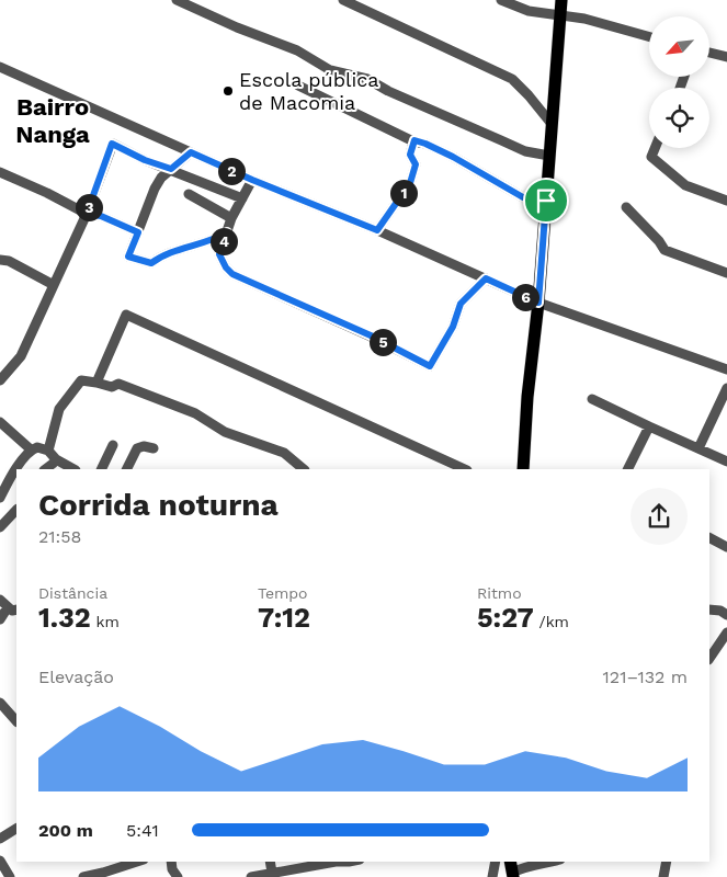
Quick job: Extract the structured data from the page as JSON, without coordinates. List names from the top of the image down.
{
  "districts": ["Bairro Nanga"],
  "places": ["Escola pública de Macomia"],
  "north": "bottom left",
  "page": {
    "pins": [
      "2",
      "1",
      "3",
      "4",
      "6",
      "5"
    ],
    "heading": ["Corrida noturna", "21:58"],
    "stats": [
      ["Distância", "1.32 km"],
      ["Tempo", "7:12"],
      ["Ritmo", "5:27 /km"]
    ],
    "chart": ["Elevação", "121–132 m"],
    "list": [
      {
        "name": "200 m",
        "note": "5:41"
      }
    ]
  }
}
